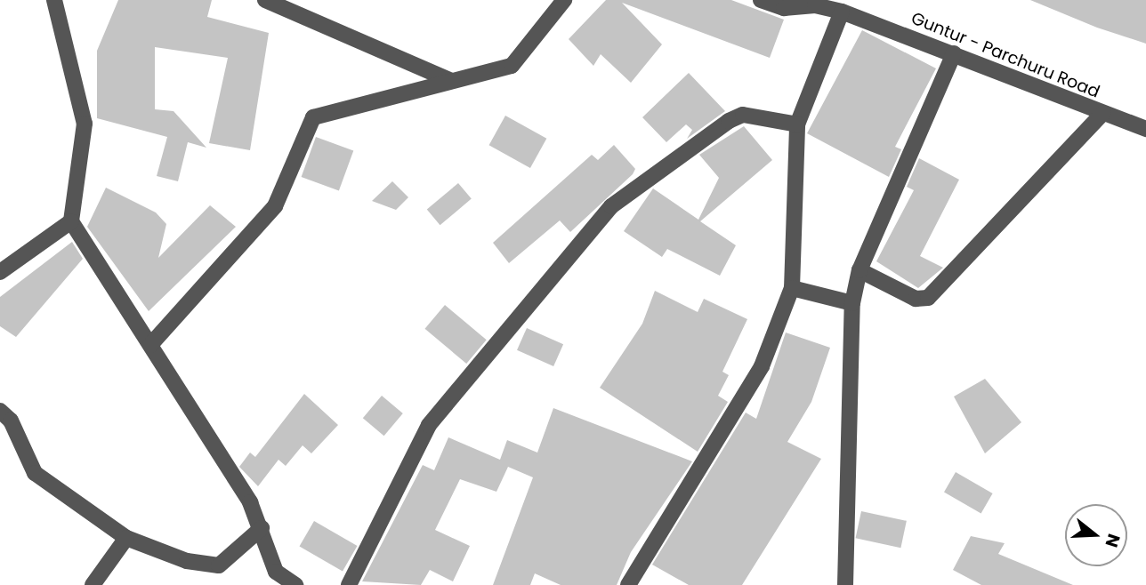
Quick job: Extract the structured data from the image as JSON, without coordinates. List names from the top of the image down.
{
  "streets": {
    "street": ["Guntur - Parchuru Road"]
  },
  "north": "right"
}
